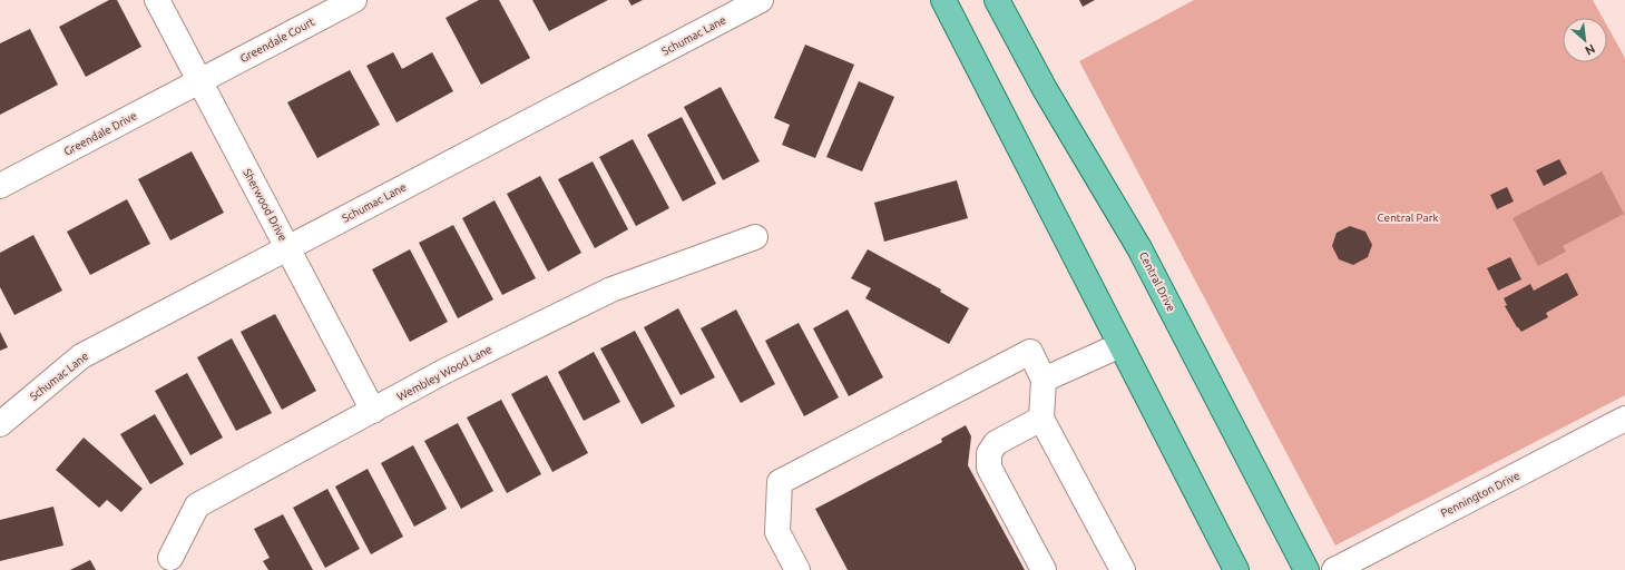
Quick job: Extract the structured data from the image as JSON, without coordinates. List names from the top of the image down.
{
  "streets": {
    "main road": ["Central Drive"],
    "street": [
      "Schumac Lane",
      "Greendale Court",
      "Greendale Drive",
      "Sherwood Drive",
      "Wembley Wood Lane",
      "Pennington Drive"
    ]
  },
  "crossings": [
    ["Schumac Lane", "Sherwood Drive"],
    ["Greendale Court", "Greendale Drive"],
    ["Greendale Court", "Sherwood Drive"],
    ["Greendale Drive", "Sherwood Drive"],
    ["Sherwood Drive", "Wembley Wood Lane"]
  ],
  "parks": ["Central Park"],
  "north": "bottom right"
}
